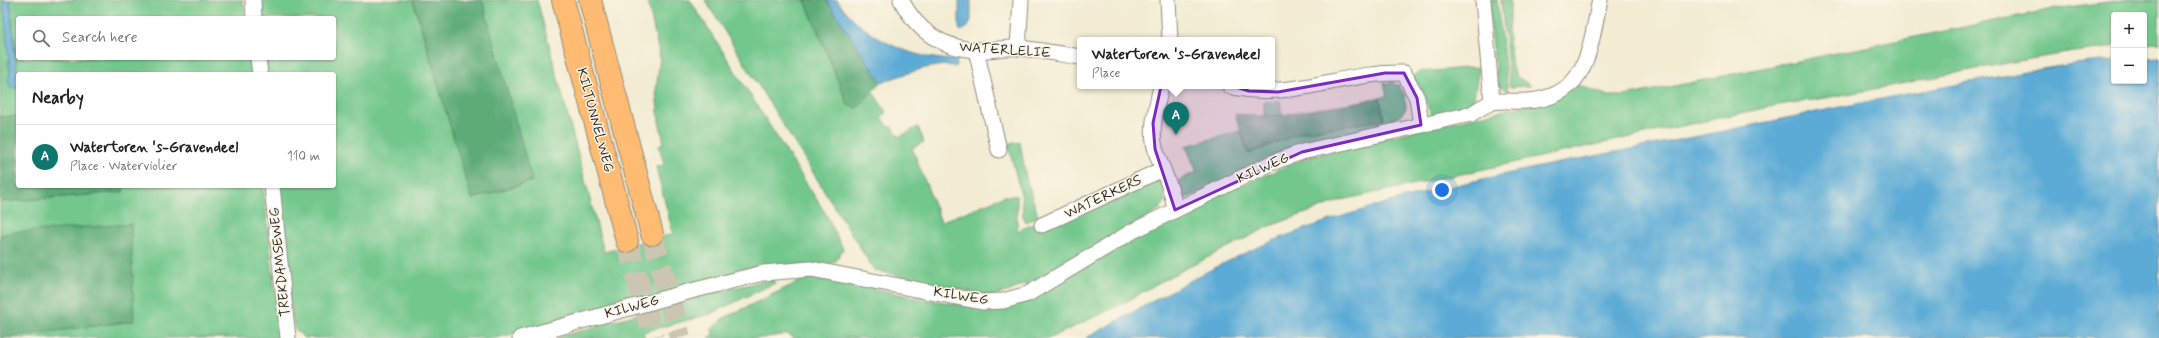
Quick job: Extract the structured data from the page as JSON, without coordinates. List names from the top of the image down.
{
  "streets": {
    "main road": ["KILTUNNELWEG"],
    "street": [
      "WATERLELIE",
      "KILWEG",
      "WATERKERS",
      "TREKDAMSEWEG"
    ]
  },
  "page": {
    "map_buttons": ["+", "−"],
    "search": "Search here",
    "popup": ["Watertoren 's-Gravendeel", "Place"],
    "heading": "Nearby",
    "pins": "A",
    "list": [
      {
        "mark": "A",
        "name": "Watertoren 's-Gravendeel",
        "note": "Place · Waterviolier",
        "value": "110 m"
      }
    ]
  }
}
